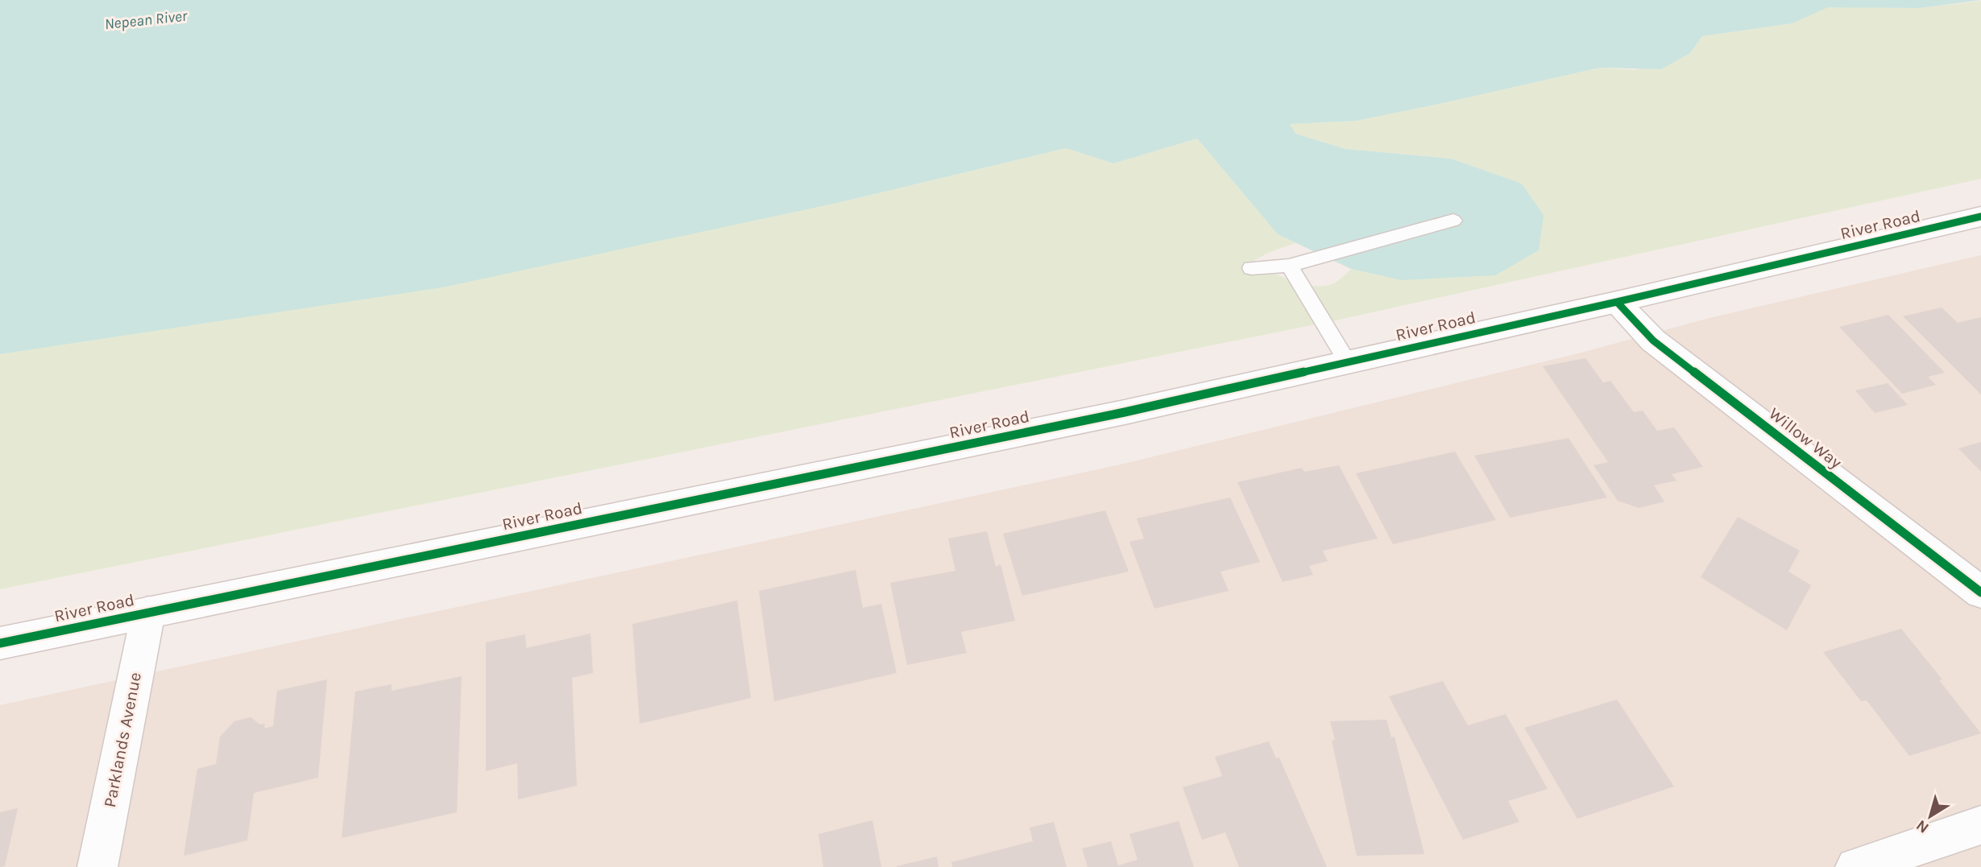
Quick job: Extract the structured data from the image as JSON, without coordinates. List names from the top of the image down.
{
  "streets": {
    "street": ["River Road", "Willow Way", "Parklands Avenue"]
  },
  "crossings": [
    ["River Road", "Willow Way"],
    ["River Road", "Parklands Avenue"]
  ],
  "water": ["Nepean River"],
  "north": "bottom left"
}
